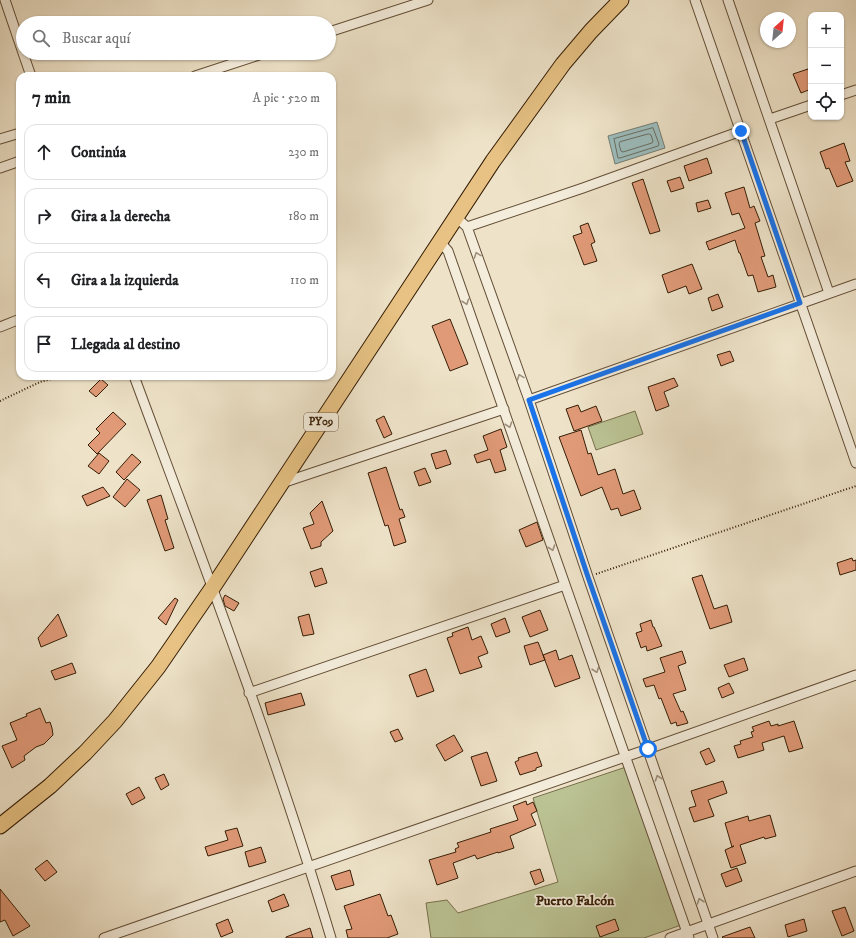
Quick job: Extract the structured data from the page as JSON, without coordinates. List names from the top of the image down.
{
  "streets": {
    "highway": ["PY09"]
  },
  "districts": ["Puerto Falcón"],
  "north": "top right",
  "page": {
    "map_buttons": ["+", "−"],
    "search": "Buscar aquí",
    "heading": ["7 min", "A pie · 520 m"],
    "list": [
      ["Continúa", "230 m"],
      ["Gira a la derecha", "180 m"],
      ["Gira a la izquierda", "110 m"],
      "Llegada al destino"
    ]
  }
}
